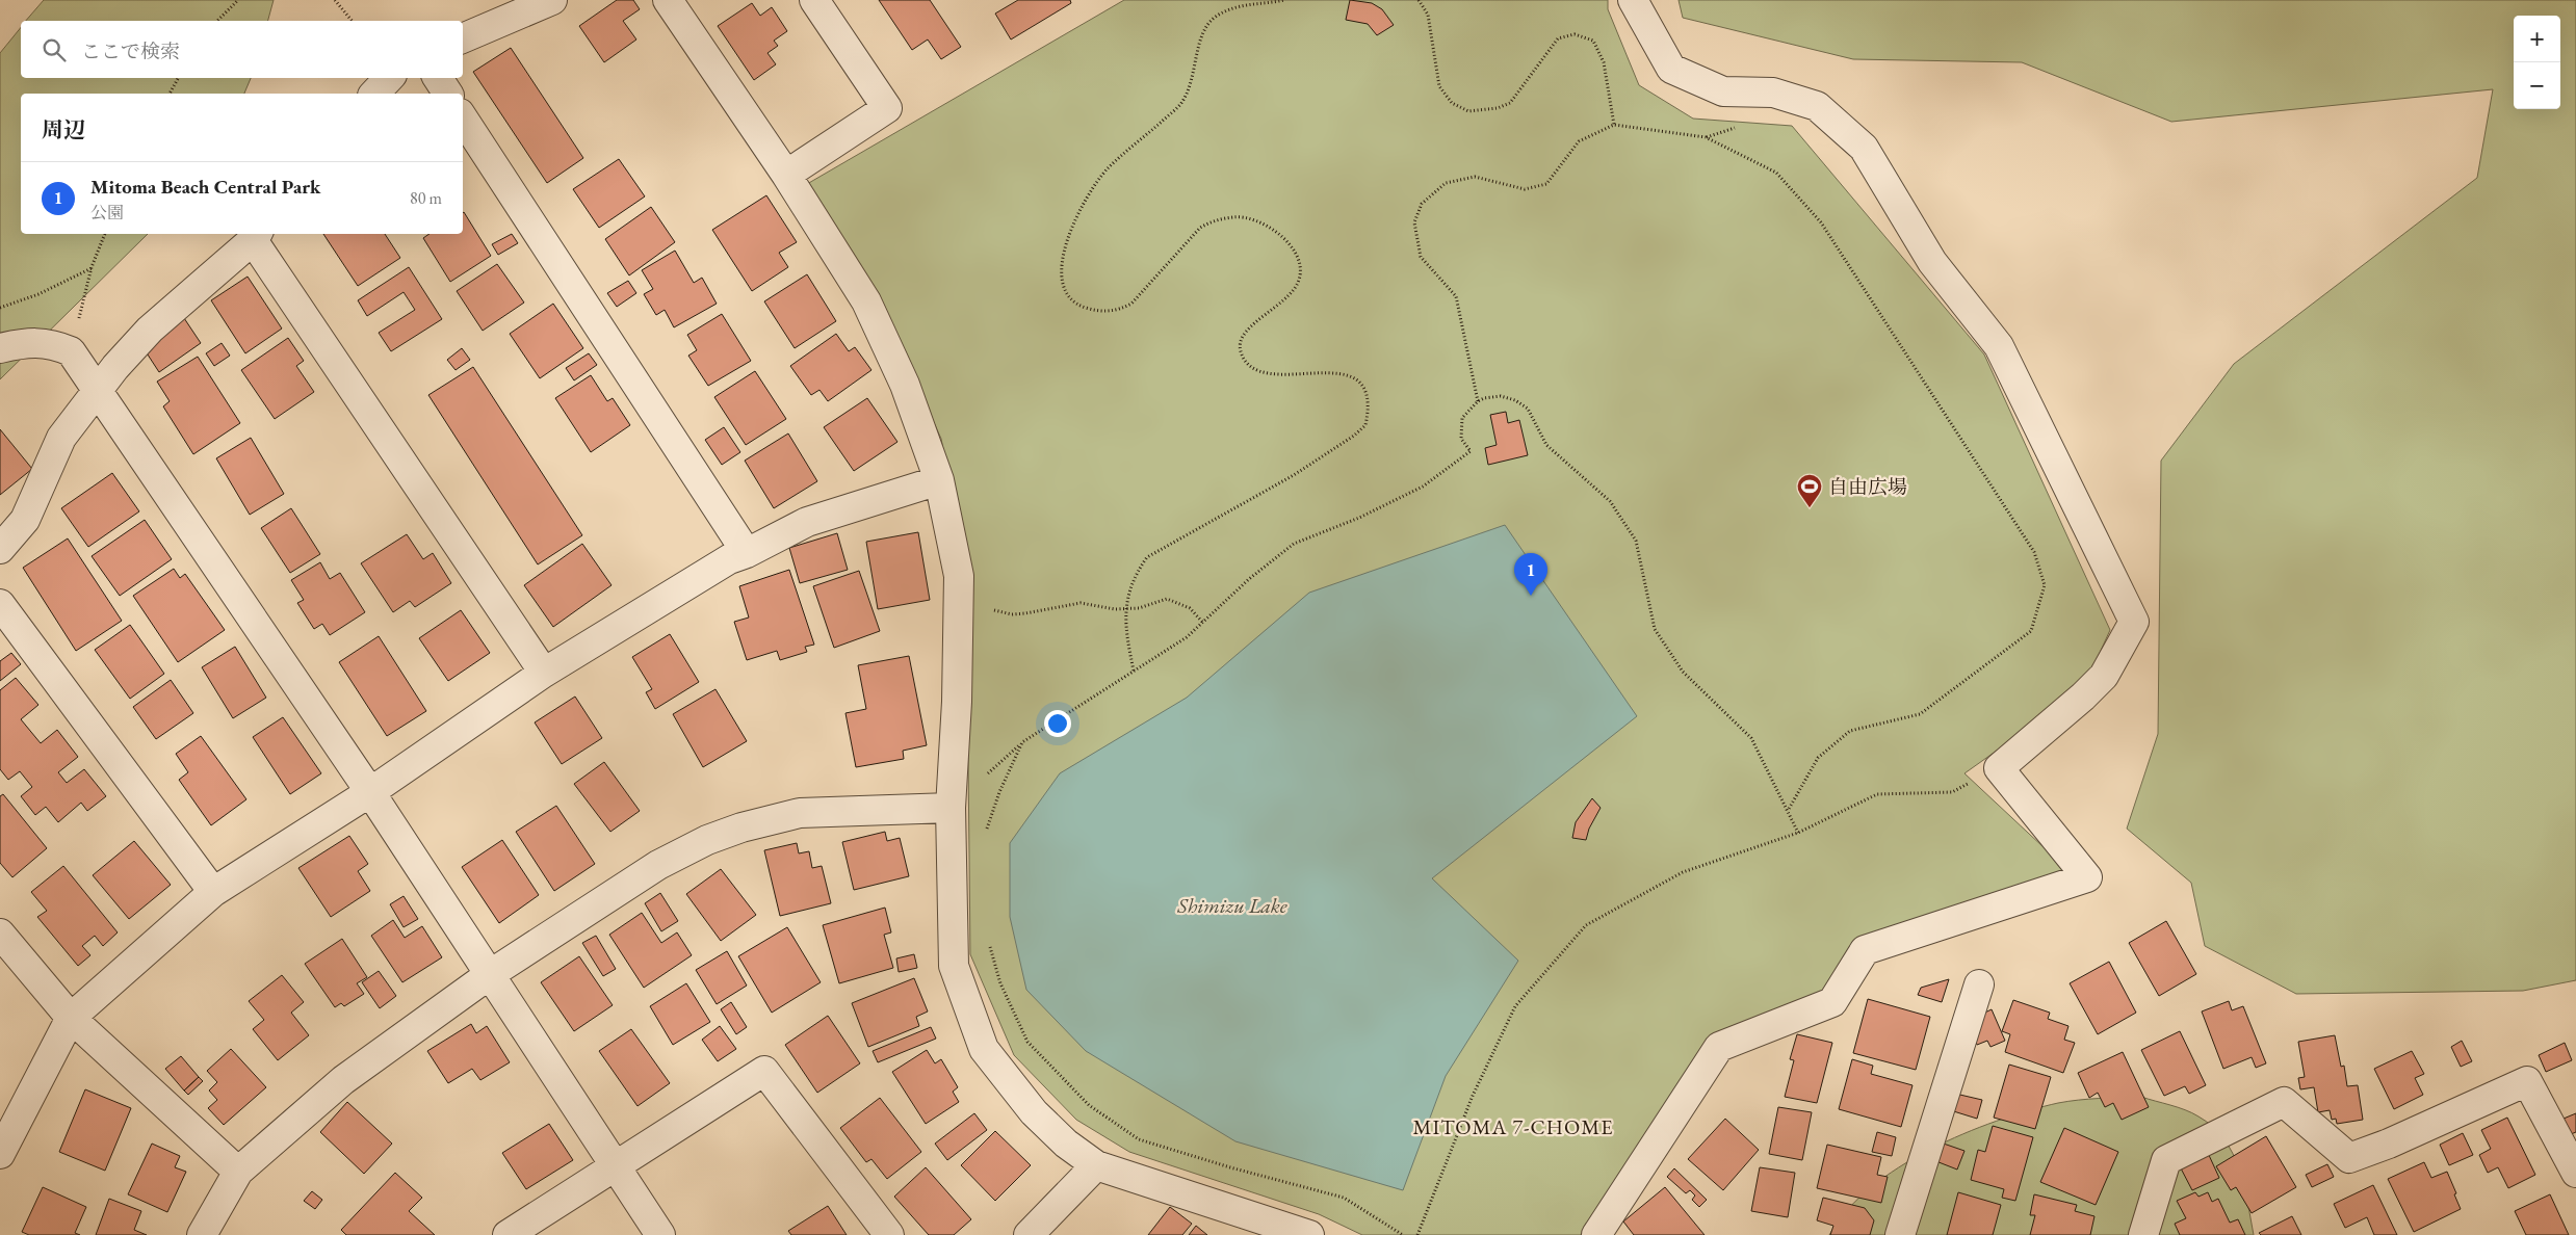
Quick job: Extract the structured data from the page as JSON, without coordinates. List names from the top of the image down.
{
  "districts": ["MITOMA 7-CHOME"],
  "water": ["Shimizu Lake"],
  "places": {
    "sports": ["自由広場"]
  },
  "page": {
    "map_buttons": ["+", "−"],
    "search": "ここで検索",
    "heading": "周辺",
    "list": [
      {
        "mark": "1",
        "name": "Mitoma Beach Central Park",
        "note": "公園",
        "value": "80 m"
      }
    ],
    "pins": "1"
  }
}
